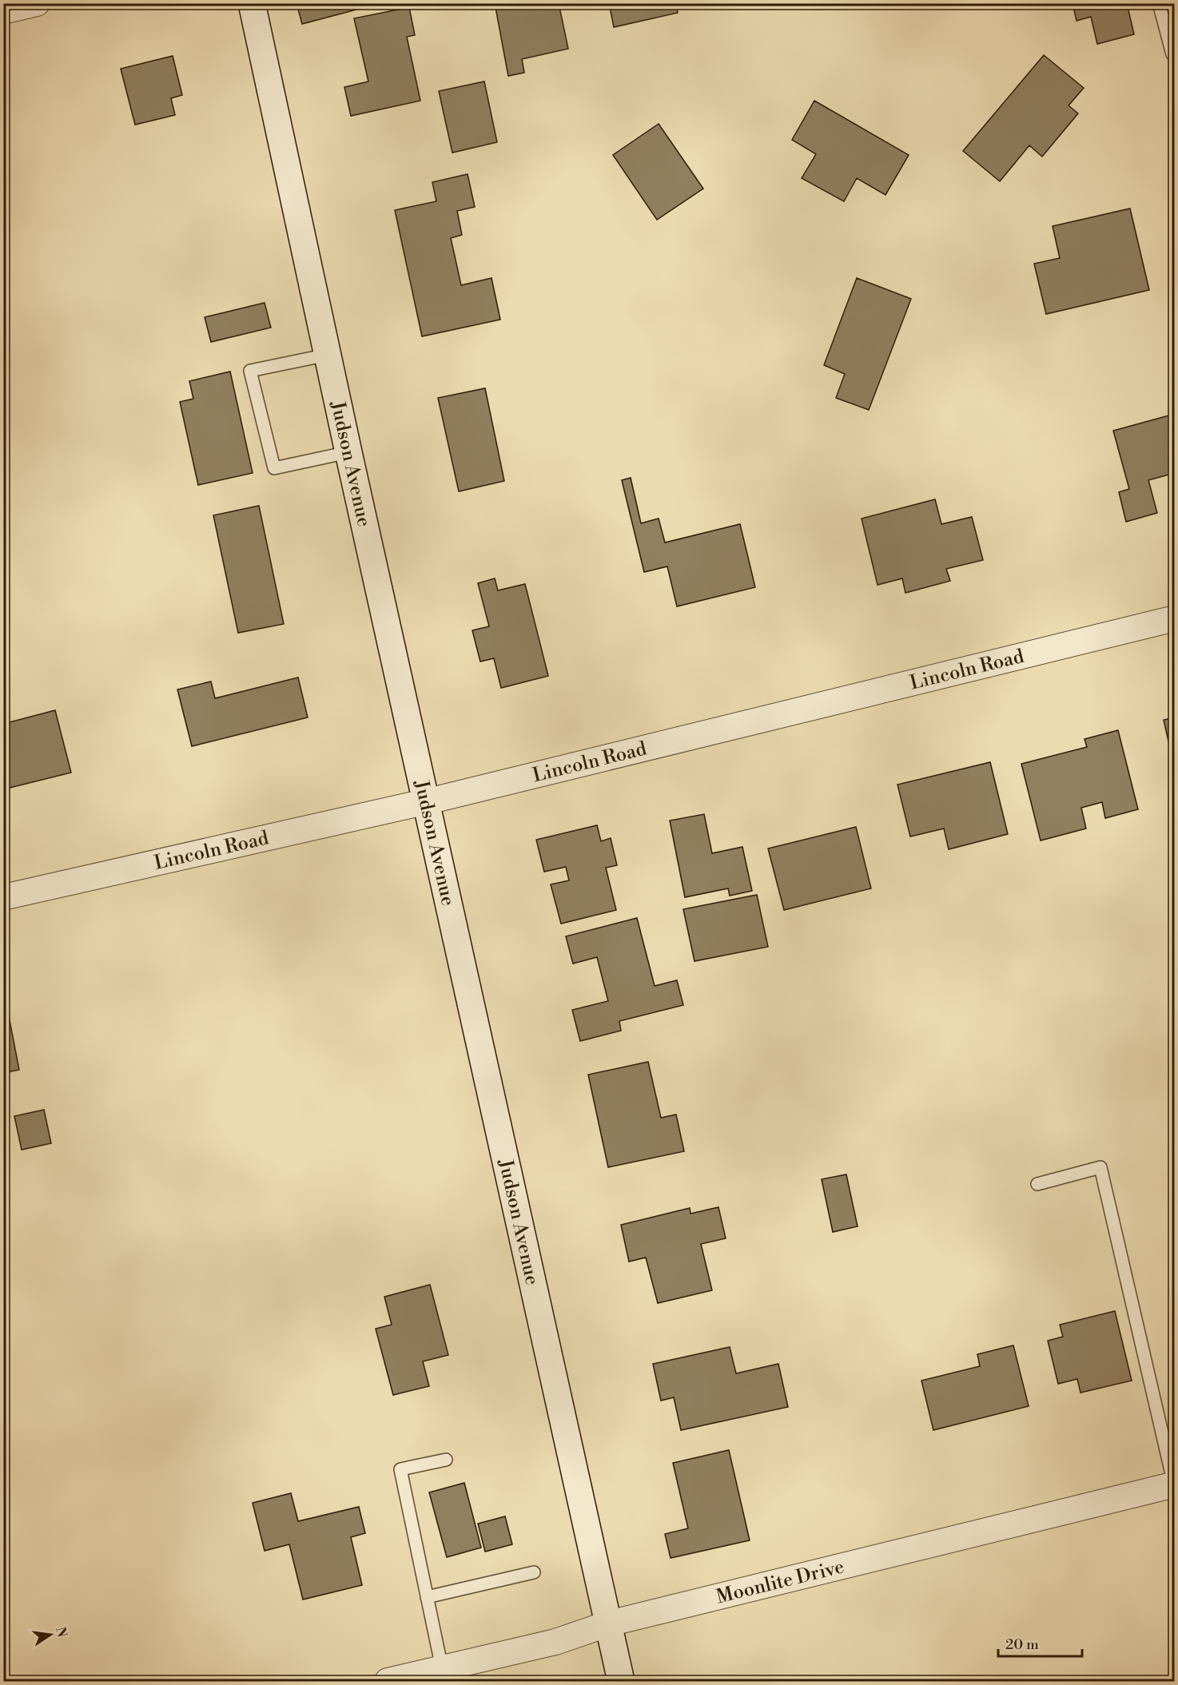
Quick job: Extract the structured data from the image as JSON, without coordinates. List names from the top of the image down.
{
  "streets": {
    "street": ["Judson Avenue", "Lincoln Road", "Moonlite Drive"]
  },
  "crossings": [
    ["Judson Avenue", "Lincoln Road"],
    ["Judson Avenue", "Moonlite Drive"]
  ],
  "scale_bar": "20 m",
  "north": "right"
}
